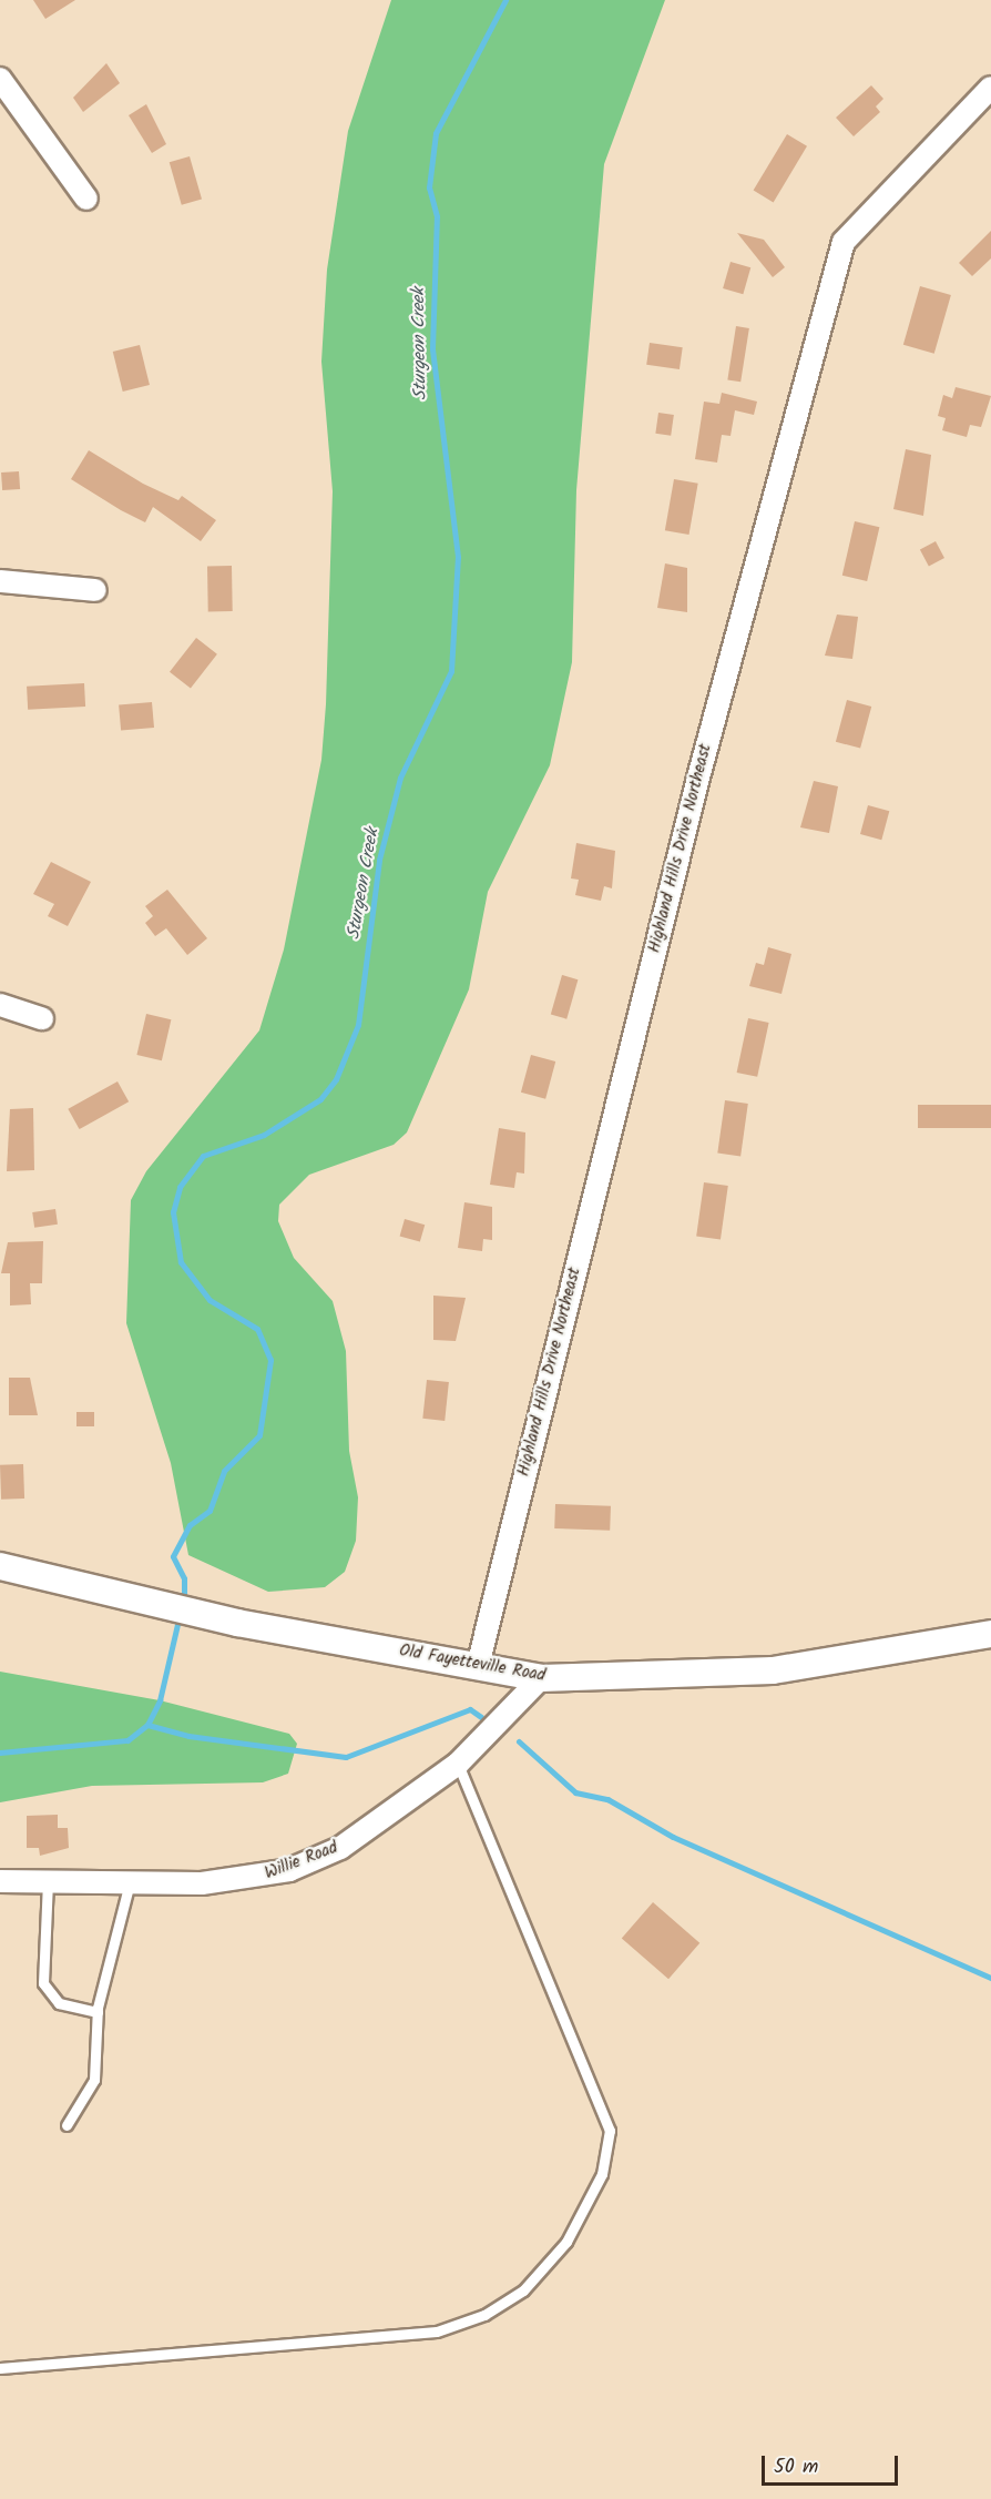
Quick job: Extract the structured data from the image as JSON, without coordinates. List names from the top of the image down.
{
  "streets": {
    "street": ["Highland Hills Drive Northeast", "Old Fayetteville Road", "Willie Road"]
  },
  "crossings": [
    ["Highland Hills Drive Northeast", "Old Fayetteville Road"],
    ["Old Fayetteville Road", "Willie Road"]
  ],
  "water": ["Sturgeon Creek"],
  "scale_bar": "50 m"
}
